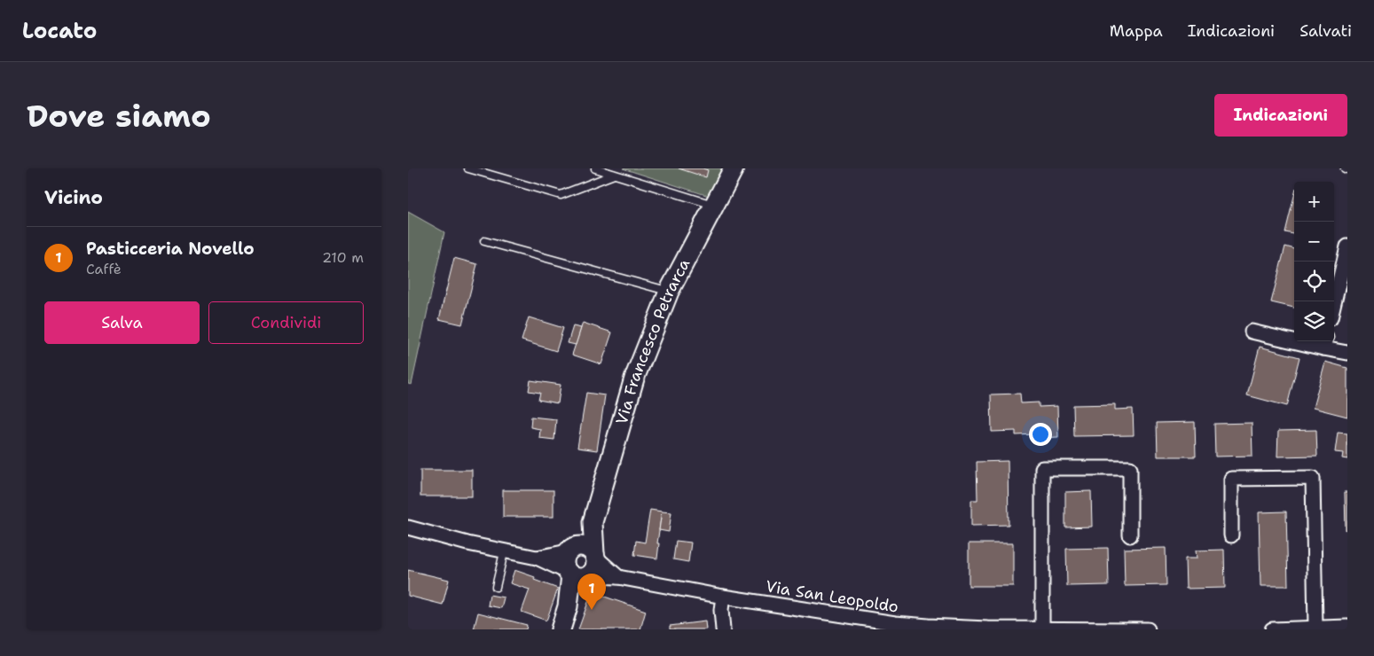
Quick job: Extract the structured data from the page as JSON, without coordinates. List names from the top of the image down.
{
  "streets": {
    "street": ["Via Francesco Petrarca", "Via San Leopoldo"]
  },
  "crossings": [
    ["Via Francesco Petrarca", "Via San Leopoldo"]
  ],
  "page": {
    "header": "Locato",
    "nav": ["Mappa", "Indicazioni", "Salvati"],
    "buttons": [
      "Indicazioni",
      ["Salva", "Condividi"]
    ],
    "title": "Dove siamo",
    "heading": "Vicino",
    "map_buttons": ["+", "−"],
    "list": [
      {
        "mark": "1",
        "name": "Pasticceria Novello",
        "note": "Caffè",
        "value": "210 m"
      }
    ],
    "pins": "1"
  }
}
